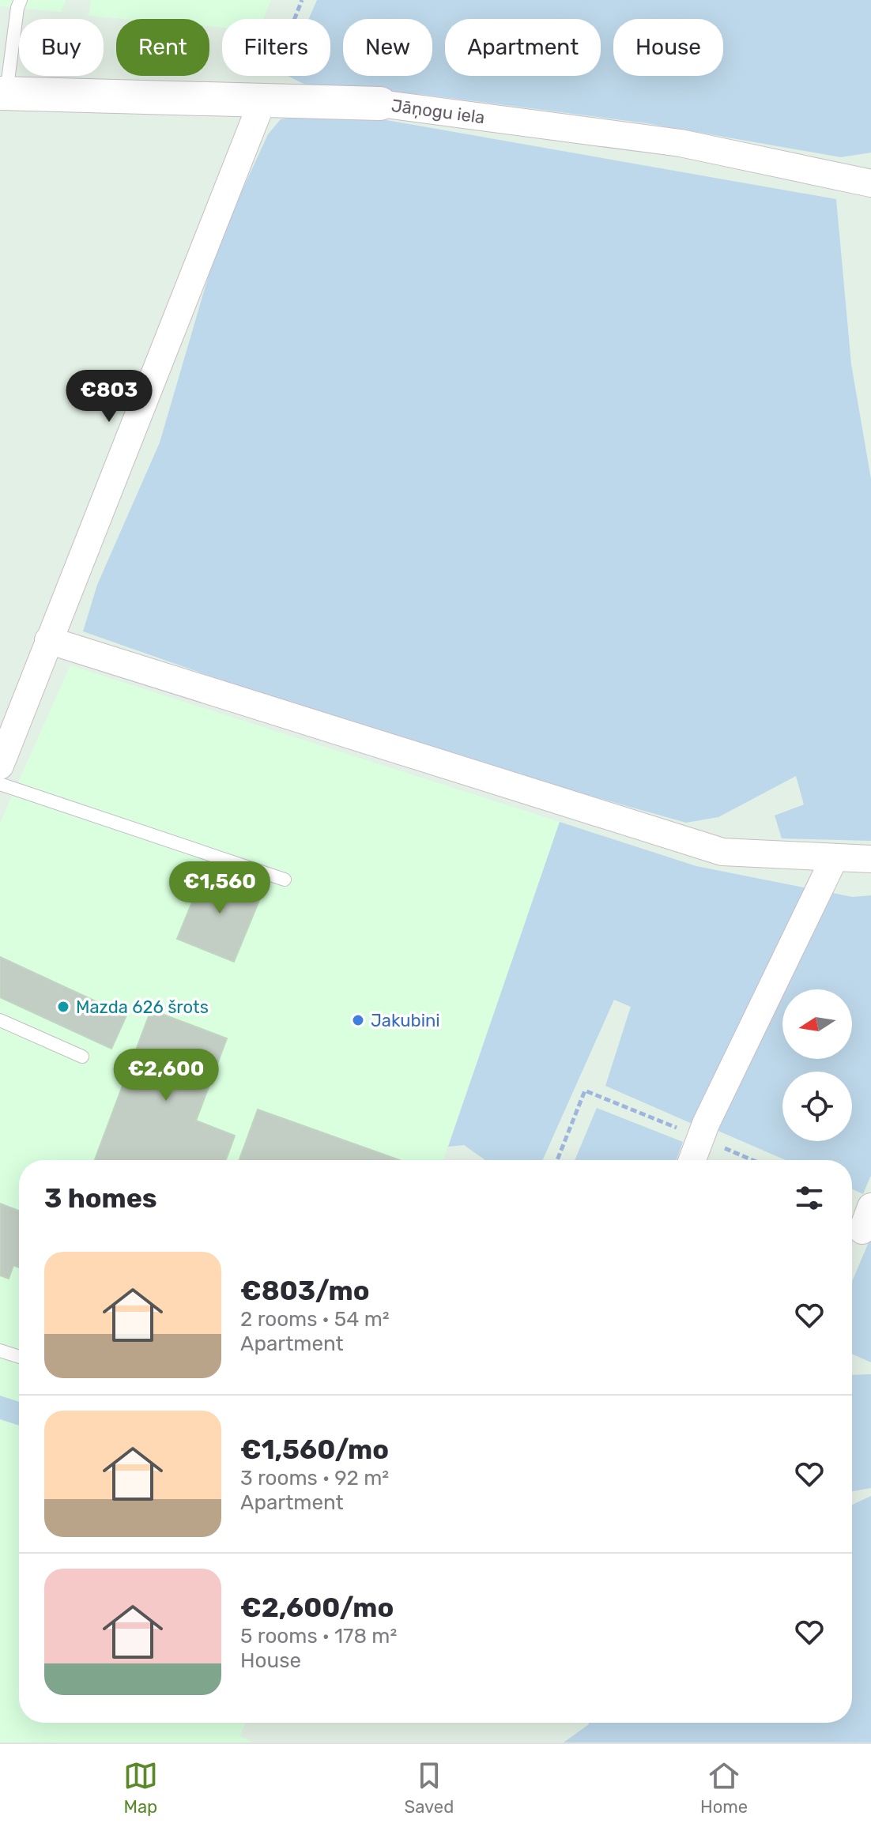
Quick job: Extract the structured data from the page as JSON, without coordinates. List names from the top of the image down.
{
  "streets": {
    "street": ["Jāņogu iela"]
  },
  "places": ["Mazda 626 šrots", "Jakubini"],
  "north": "left",
  "page": {
    "chip": [
      "Buy",
      "Rent",
      "Filters",
      "New",
      "Apartment",
      "House"
    ],
    "price": ["€803", "€1,560", "€2,600"],
    "heading": "3 homes",
    "list": [
      {
        "name": "€803/mo",
        "note": "2 rooms · 54 m² · Apartment"
      },
      {
        "name": "€1,560/mo",
        "note": "3 rooms · 92 m² · Apartment"
      },
      {
        "name": "€2,600/mo",
        "note": "5 rooms · 178 m² · House"
      }
    ],
    "tabs": ["Map", "Saved", "Home"]
  }
}
